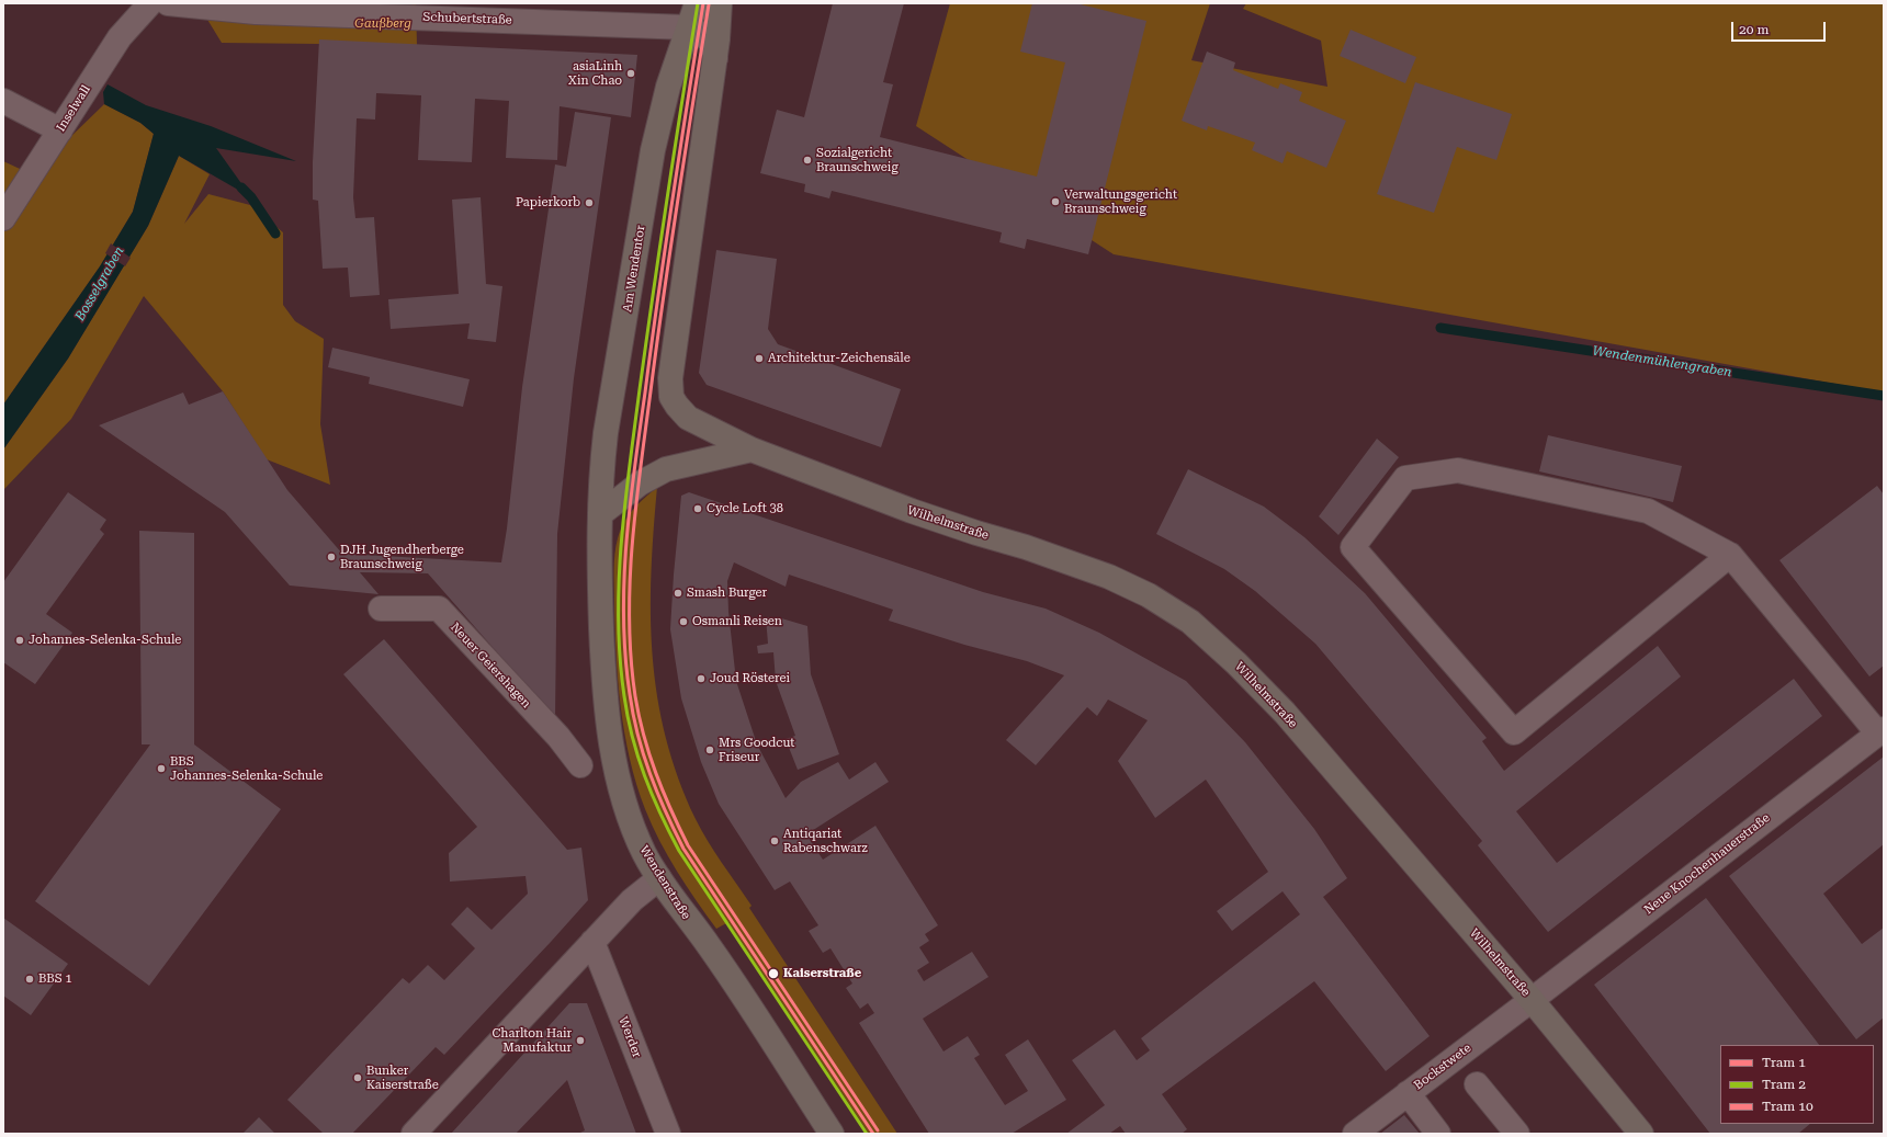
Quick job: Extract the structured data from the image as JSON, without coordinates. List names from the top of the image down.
{
  "streets": {
    "main road": ["Am Wendentor", "Wilhelmstraße", "Wendenstraße"],
    "street": [
      "Schubertstraße",
      "Inselwall",
      "Neuer Geiershagen",
      "Neue Knochenhauerstraße",
      "Werder",
      "Bockstwete"
    ]
  },
  "crossings": [
    ["Schubertstraße", "Am Wendentor"],
    ["Am Wendentor", "Wendenstraße"],
    ["Wilhelmstraße", "Neue Knochenhauerstraße"],
    ["Wilhelmstraße", "Bockstwete"],
    ["Neue Knochenhauerstraße", "Bockstwete"]
  ],
  "water": ["Bosselgraben", "Wendenmühlengraben"],
  "parks": ["Gaußberg"],
  "places": [
    "asiaLinh Xin Chao",
    "Sozialgericht Braunschweig",
    "Verwaltungsgericht Braunschweig",
    "Papierkorb",
    "Architektur-Zeichensäle",
    "Cycle Loft 38",
    "DJH Jugendherberge Braunschweig",
    "Smash Burger",
    "Osmanli Reisen",
    "Johannes-Selenka-Schule",
    "Joud Rösterei",
    "Mrs Goodcut Friseur",
    "BBS Johannes-Selenka-Schule",
    "Antiqariat Rabenschwarz",
    "Kaiserstraße",
    "BBS 1",
    "Charlton Hair Manufaktur",
    "Bunker Kaiserstraße"
  ],
  "lines": ["tram line 1", "tram line 2", "tram line 10"],
  "legend": ["Tram 1", "Tram 2", "Tram 10"],
  "scale_bar": "20 m"
}
